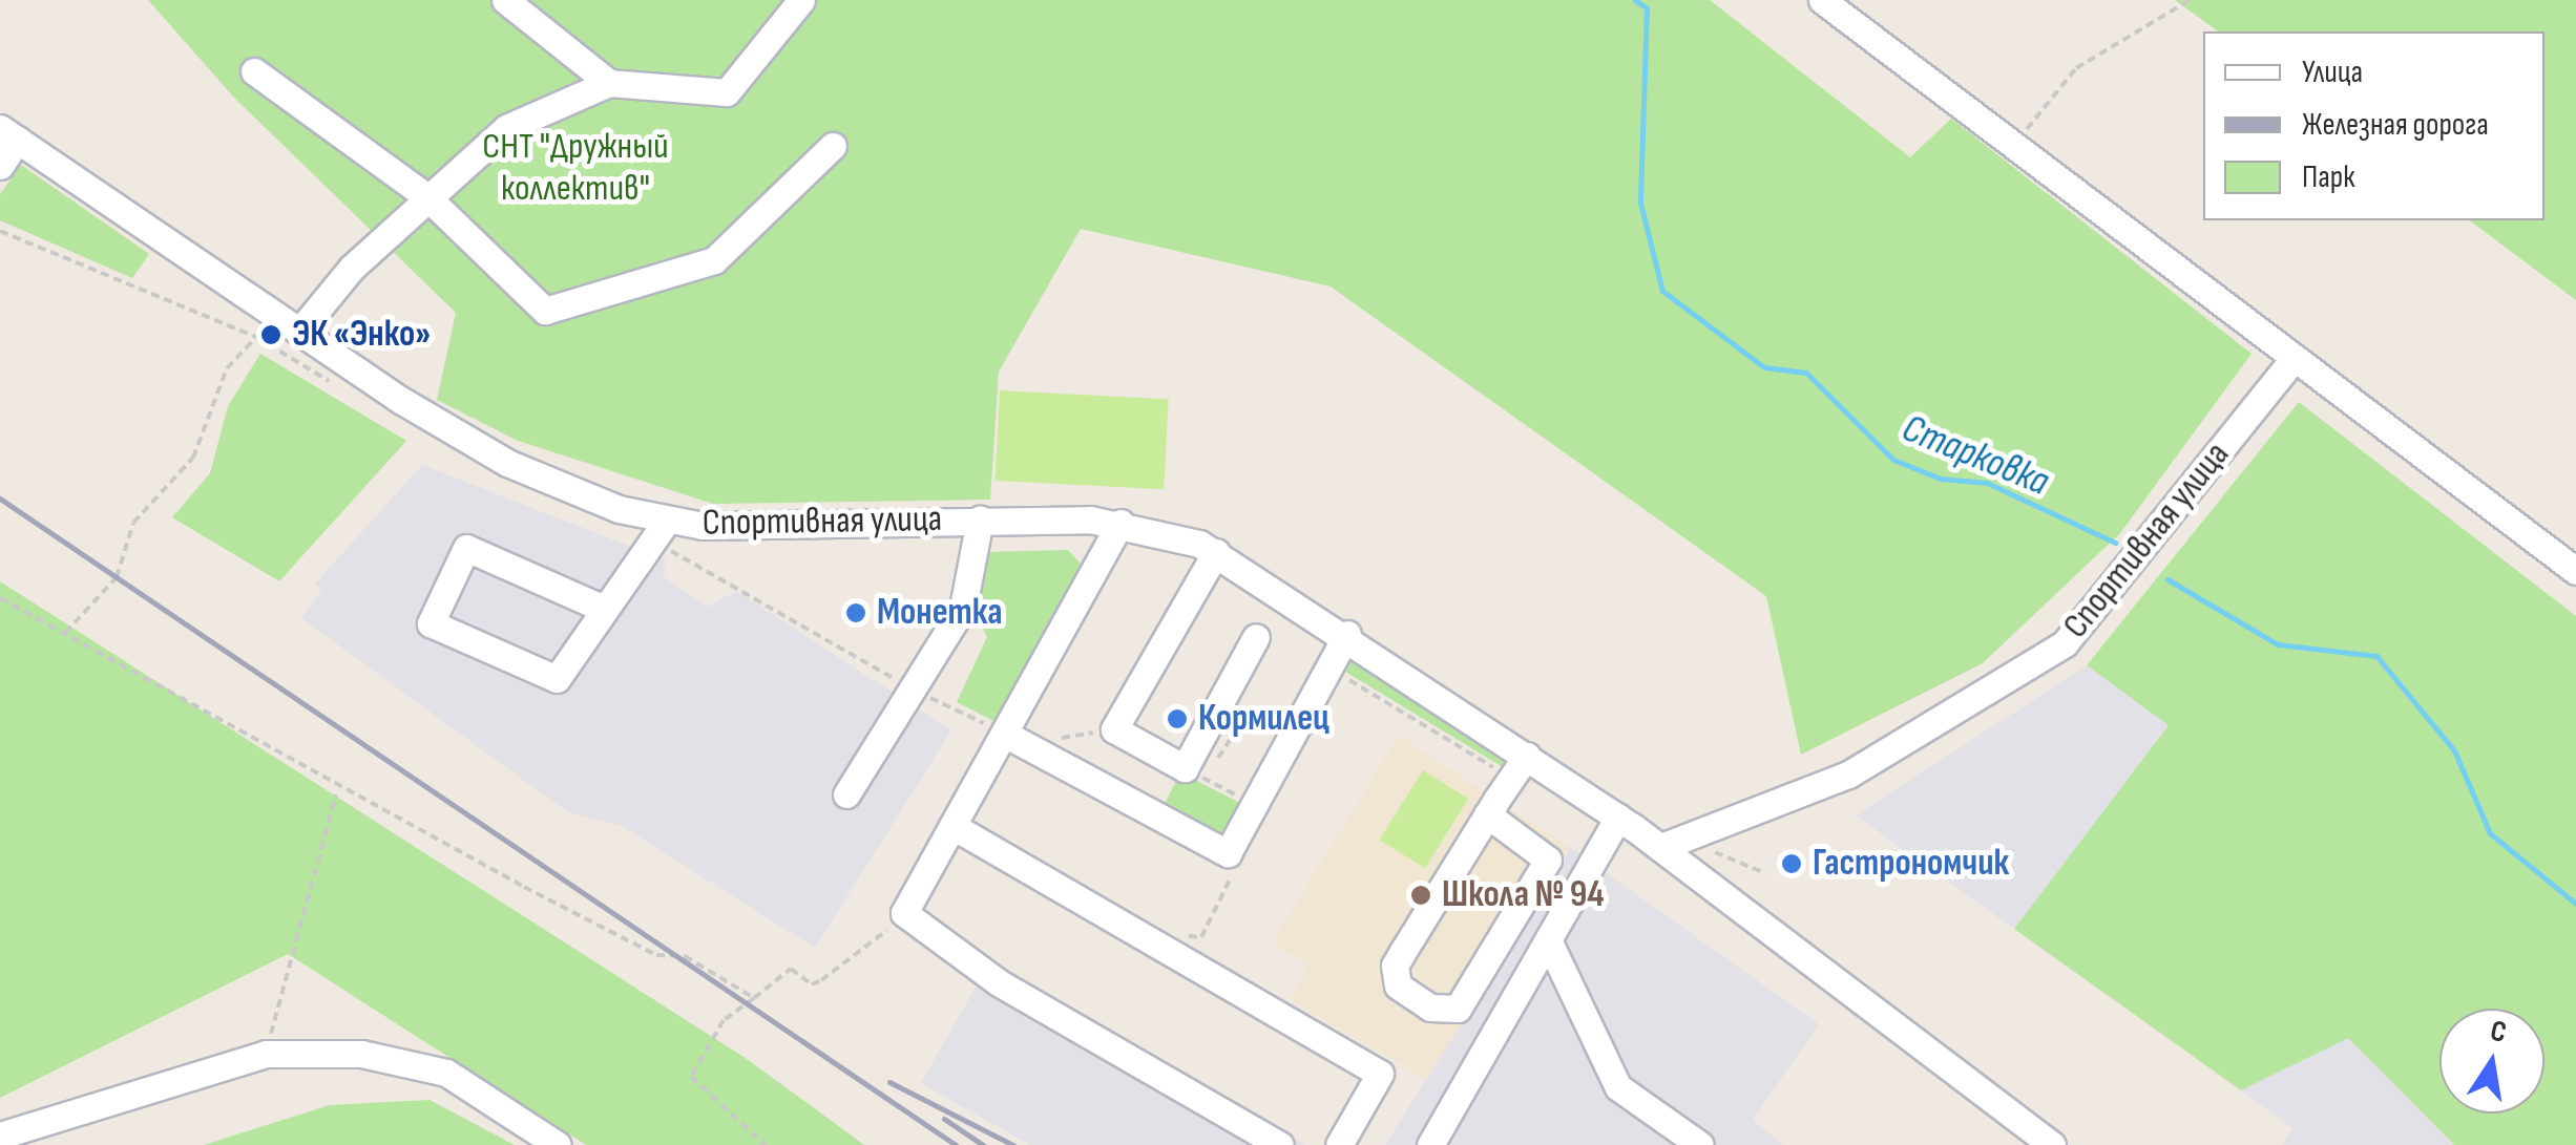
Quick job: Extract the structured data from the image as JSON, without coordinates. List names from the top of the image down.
{
  "streets": {
    "street": ["Спортивная улица"]
  },
  "water": ["Старковка"],
  "parks": ["СНТ \"Дружный коллектив\""],
  "places": [
    "ЭК «Энко»",
    "Монетка",
    "Кормилец",
    "Гастрономчик",
    "Школа № 94"
  ],
  "legend": ["Улица", "Железная дорога", "Парк"],
  "north": "top"
}
